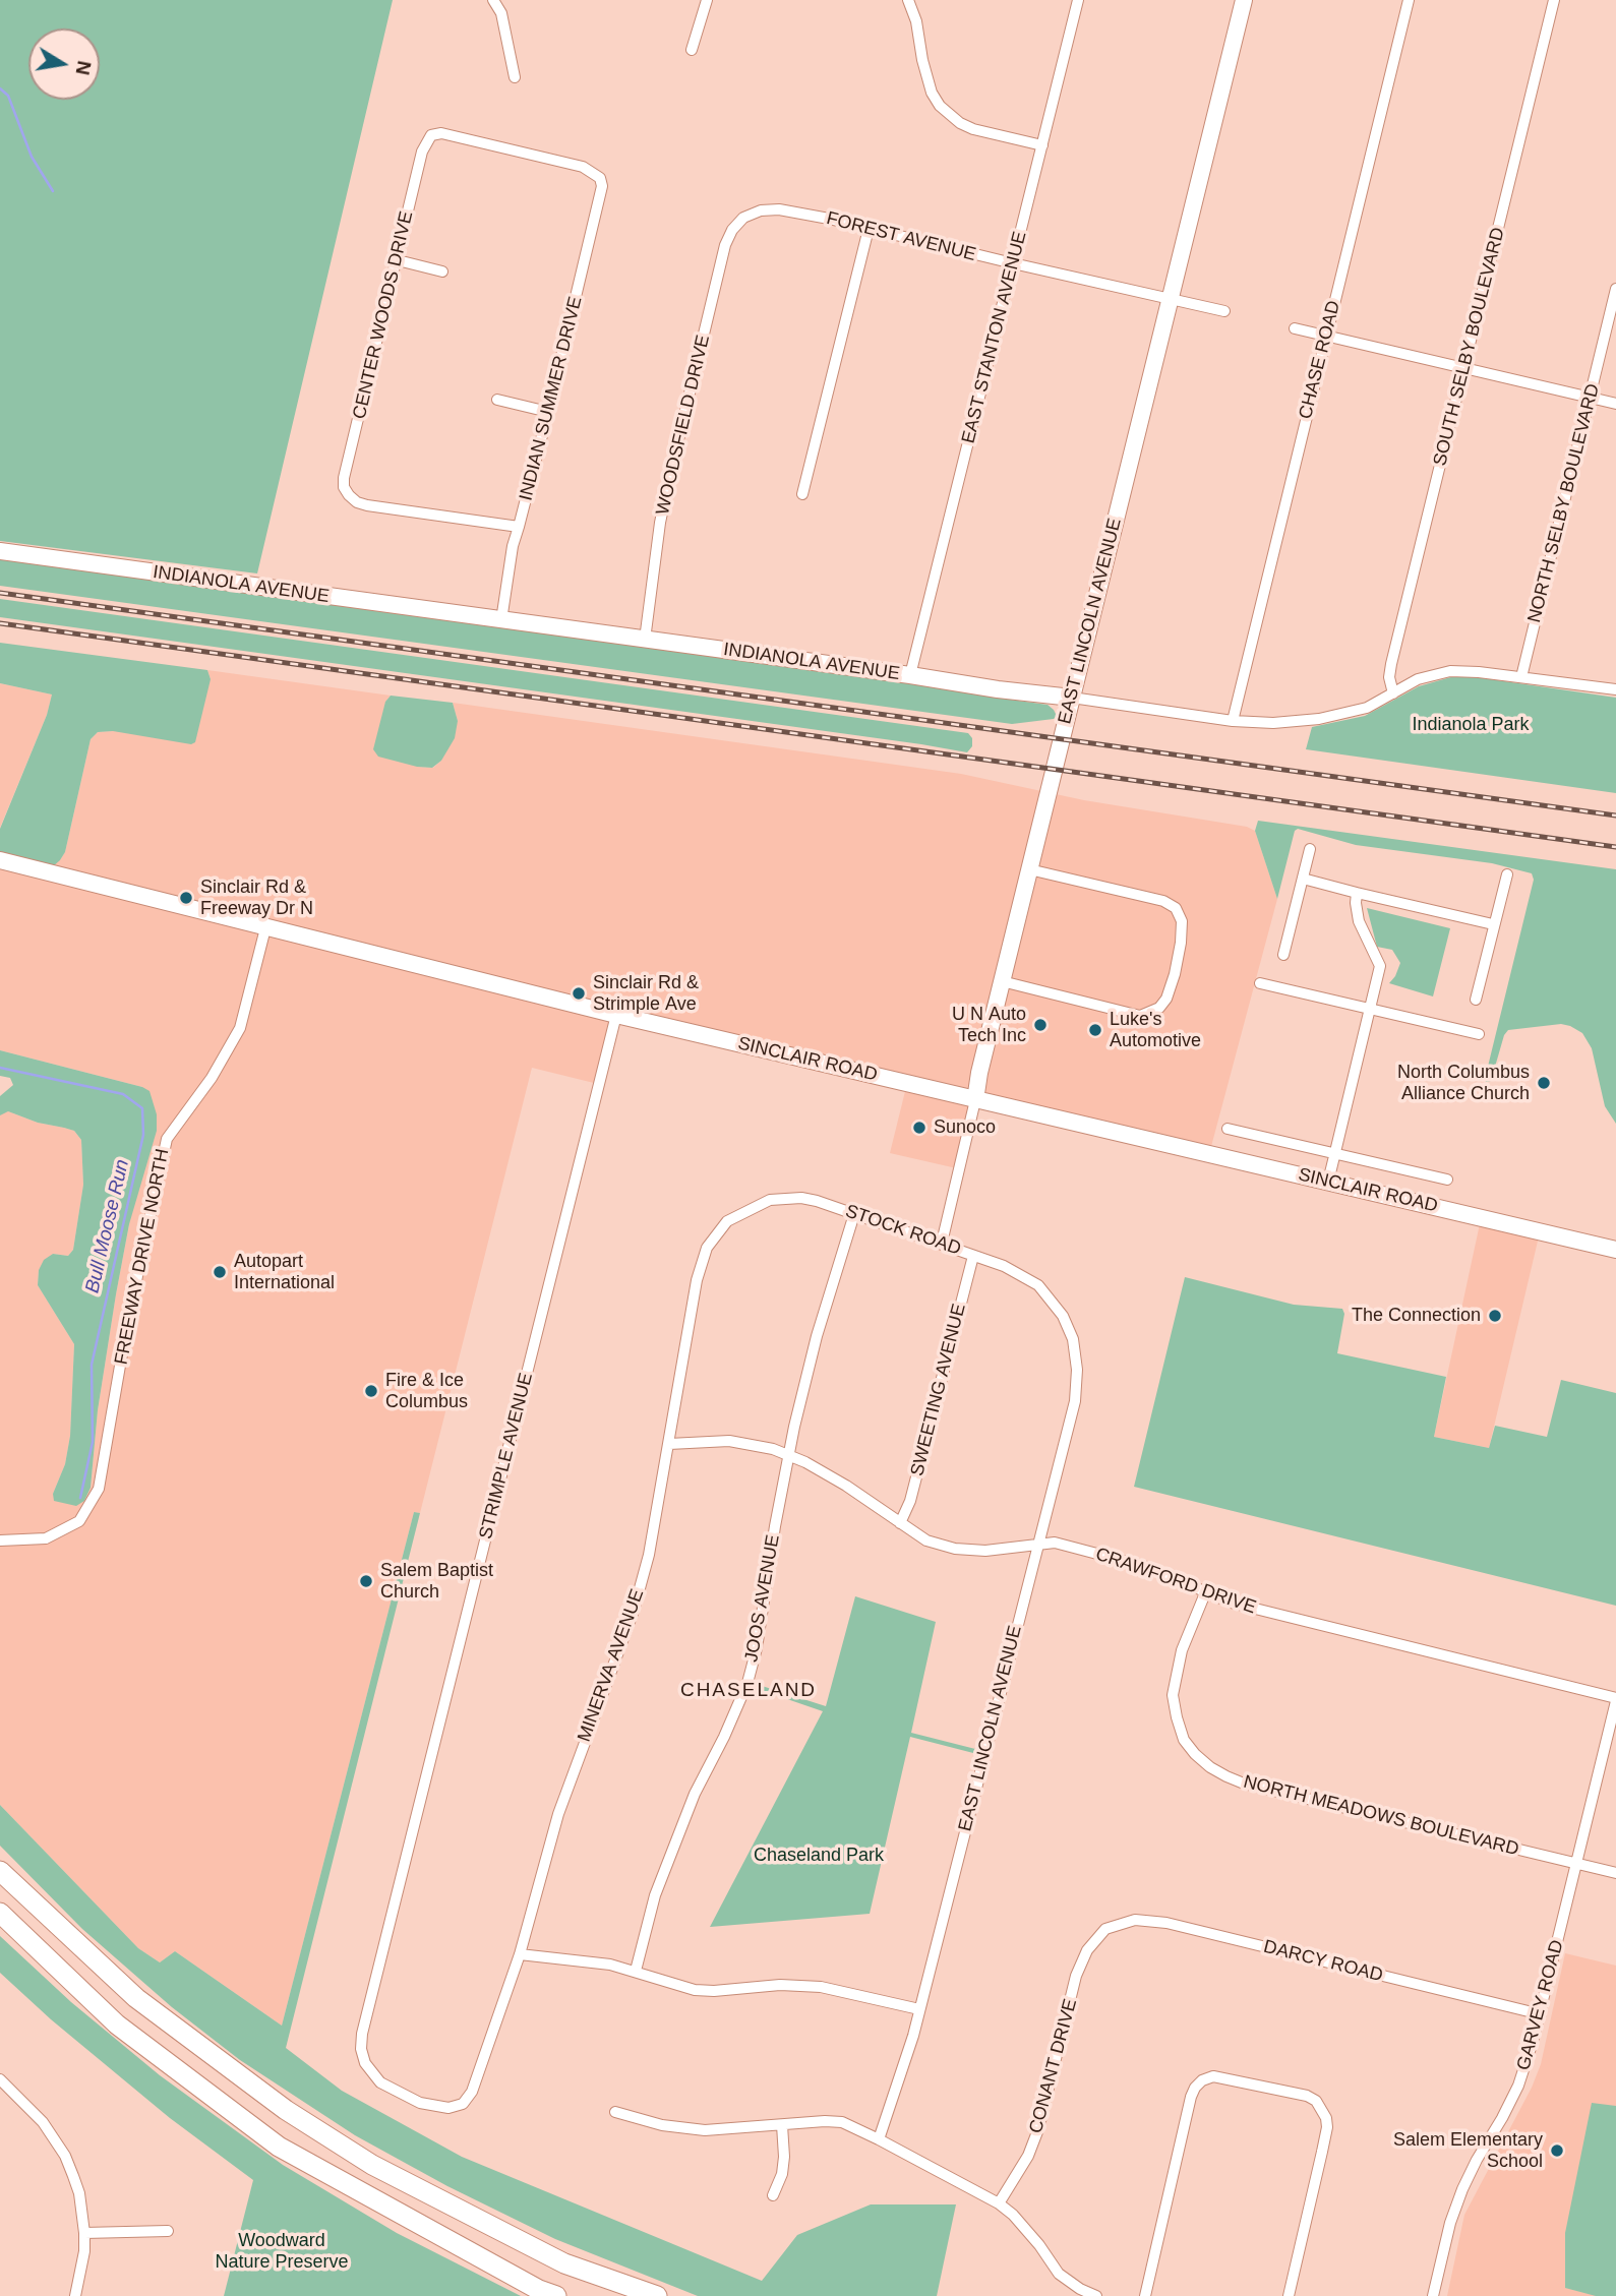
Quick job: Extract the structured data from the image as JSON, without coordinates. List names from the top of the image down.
{
  "streets": {
    "main road": ["INDIANOLA AVENUE", "EAST LINCOLN AVENUE", "SINCLAIR ROAD"],
    "street": [
      "FOREST AVENUE",
      "CENTER WOODS DRIVE",
      "EAST STANTON AVENUE",
      "SOUTH SELBY BOULEVARD",
      "CHASE ROAD",
      "INDIAN SUMMER DRIVE",
      "WOODSFIELD DRIVE",
      "NORTH SELBY BOULEVARD",
      "STOCK ROAD",
      "FREEWAY DRIVE NORTH",
      "SWEETING AVENUE",
      "STRIMPLE AVENUE",
      "CRAWFORD DRIVE",
      "JOOS AVENUE",
      "MINERVA AVENUE",
      "NORTH MEADOWS BOULEVARD",
      "DARCY ROAD",
      "GARVEY ROAD",
      "CONANT DRIVE"
    ]
  },
  "crossings": [
    ["FOREST AVENUE", "EAST STANTON AVENUE"],
    ["FOREST AVENUE", "WOODSFIELD DRIVE"],
    ["FOREST AVENUE", "EAST LINCOLN AVENUE"],
    ["CENTER WOODS DRIVE", "INDIAN SUMMER DRIVE"],
    ["EAST STANTON AVENUE", "INDIANOLA AVENUE"],
    ["SOUTH SELBY BOULEVARD", "INDIANOLA AVENUE"],
    ["CHASE ROAD", "INDIANOLA AVENUE"],
    ["INDIAN SUMMER DRIVE", "INDIANOLA AVENUE"],
    ["WOODSFIELD DRIVE", "INDIANOLA AVENUE"],
    ["NORTH SELBY BOULEVARD", "INDIANOLA AVENUE"],
    ["INDIANOLA AVENUE", "EAST LINCOLN AVENUE"],
    ["EAST LINCOLN AVENUE", "SINCLAIR ROAD"],
    ["EAST LINCOLN AVENUE", "STOCK ROAD"],
    ["EAST LINCOLN AVENUE", "CRAWFORD DRIVE"],
    ["SINCLAIR ROAD", "FREEWAY DRIVE NORTH"],
    ["SINCLAIR ROAD", "STRIMPLE AVENUE"],
    ["STOCK ROAD", "SWEETING AVENUE"],
    ["STOCK ROAD", "JOOS AVENUE"],
    ["STOCK ROAD", "MINERVA AVENUE"],
    ["SWEETING AVENUE", "CRAWFORD DRIVE"],
    ["STRIMPLE AVENUE", "MINERVA AVENUE"],
    ["CRAWFORD DRIVE", "JOOS AVENUE"],
    ["CRAWFORD DRIVE", "MINERVA AVENUE"],
    ["CRAWFORD DRIVE", "NORTH MEADOWS BOULEVARD"],
    ["CRAWFORD DRIVE", "GARVEY ROAD"],
    ["NORTH MEADOWS BOULEVARD", "GARVEY ROAD"],
    ["DARCY ROAD", "GARVEY ROAD"],
    ["DARCY ROAD", "CONANT DRIVE"]
  ],
  "districts": ["CHASELAND"],
  "water": ["Bull Moose Run"],
  "parks": ["Indianola Park", "Chaseland Park", "Woodward Nature Preserve"],
  "places": [
    "Sinclair Rd & Freeway Dr N",
    "Sinclair Rd & Strimple Ave",
    "U N Auto Tech Inc",
    "Luke's Automotive",
    "North Columbus Alliance Church",
    "Sunoco",
    "Autopart International",
    "The Connection",
    "Fire & Ice Columbus",
    "Salem Baptist Church",
    "Salem Elementary School"
  ],
  "north": "right"
}
